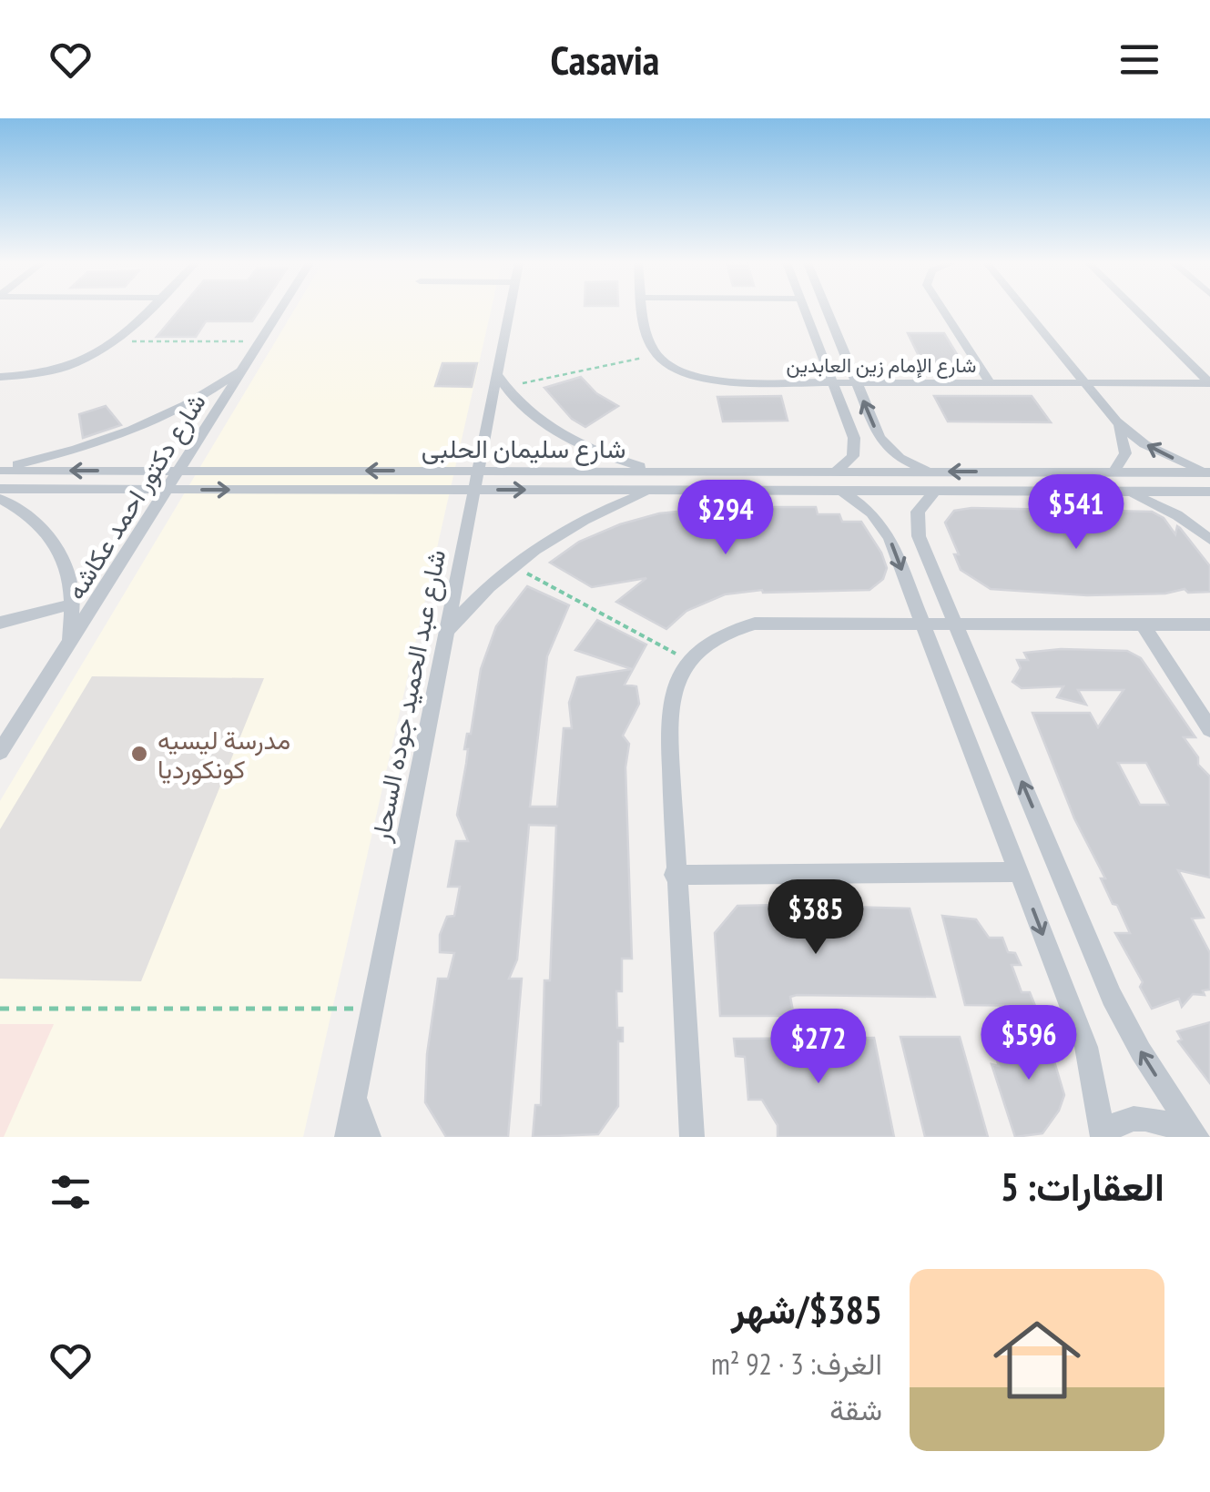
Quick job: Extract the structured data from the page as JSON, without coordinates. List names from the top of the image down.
{
  "streets": {
    "street": [
      "شارع الإمام زين العابدين",
      "شارع سليمان الحلبى",
      "شارع دكتور احمد عكاشه",
      "شارع عبد الحميد جوده السحار"
    ]
  },
  "crossings": [
    ["شارع سليمان الحلبى", "شارع دكتور احمد عكاشه"],
    ["شارع سليمان الحلبى", "شارع عبد الحميد جوده السحار"]
  ],
  "places": ["مدرسة ليسيه كونكورديا"],
  "page": {
    "header": "Casavia",
    "price": [
      "$541",
      "$294",
      "$385",
      "$596",
      "$272"
    ],
    "heading": "العقارات: 5",
    "list": [
      {
        "name": "$385/شهر",
        "note": "الغرف: 3 · 92 m² · شقة"
      }
    ]
  }
}
